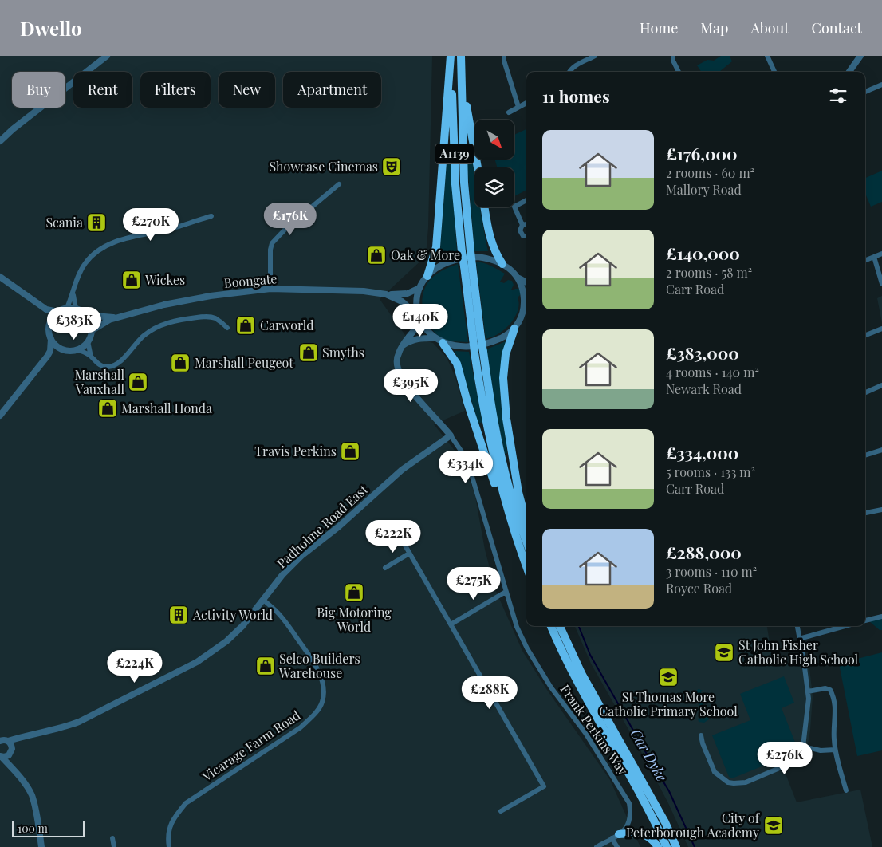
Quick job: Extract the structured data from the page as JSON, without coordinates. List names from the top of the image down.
{
  "streets": {
    "highway": ["A1139"],
    "street": [
      "Boongate",
      "Padholme Road East",
      "Frank Perkins Way",
      "Vicarage Farm Road"
    ]
  },
  "crossings": [
    ["A1139", "Boongate"],
    ["Padholme Road East", "Frank Perkins Way"],
    ["Padholme Road East", "Vicarage Farm Road"]
  ],
  "water": ["Car Dyke"],
  "places": {
    "theatre": ["Showcase Cinemas"],
    "building": ["Scania", "Activity World"],
    "shop": [
      "Oak & More",
      "Wickes",
      "Carworld",
      "Smyths",
      "Marshall Peugeot",
      "Marshall Vauxhall",
      "Marshall Honda",
      "Travis Perkins",
      "Big Motoring World",
      "Selco Builders Warehouse"
    ],
    "school or university": ["St John Fisher Catholic High School", "St Thomas More Catholic Primary School", "City of Peterborough Academy"]
  },
  "scale_bar": "100 m",
  "north": "bottom right",
  "page": {
    "header": "Dwello",
    "nav": [
      "Home",
      "Map",
      "About",
      "Contact"
    ],
    "chip": [
      "Buy",
      "Rent",
      "Filters",
      "New",
      "Apartment"
    ],
    "heading": "11 homes",
    "list": [
      {
        "name": "£176,000",
        "note": "2 rooms · 60 m² · Mallory Road"
      },
      {
        "name": "£140,000",
        "note": "2 rooms · 58 m² · Carr Road"
      },
      {
        "name": "£383,000",
        "note": "4 rooms · 140 m² · Newark Road"
      },
      {
        "name": "£334,000",
        "note": "5 rooms · 133 m² · Carr Road"
      },
      {
        "name": "£288,000",
        "note": "3 rooms · 110 m² · Royce Road"
      }
    ],
    "price": [
      "£176K",
      "£270K",
      "£140K",
      "£383K",
      "£395K",
      "£334K",
      "£222K",
      "£275K",
      "£224K",
      "£288K",
      "£276K"
    ],
    "scale": "100 m"
  }
}
